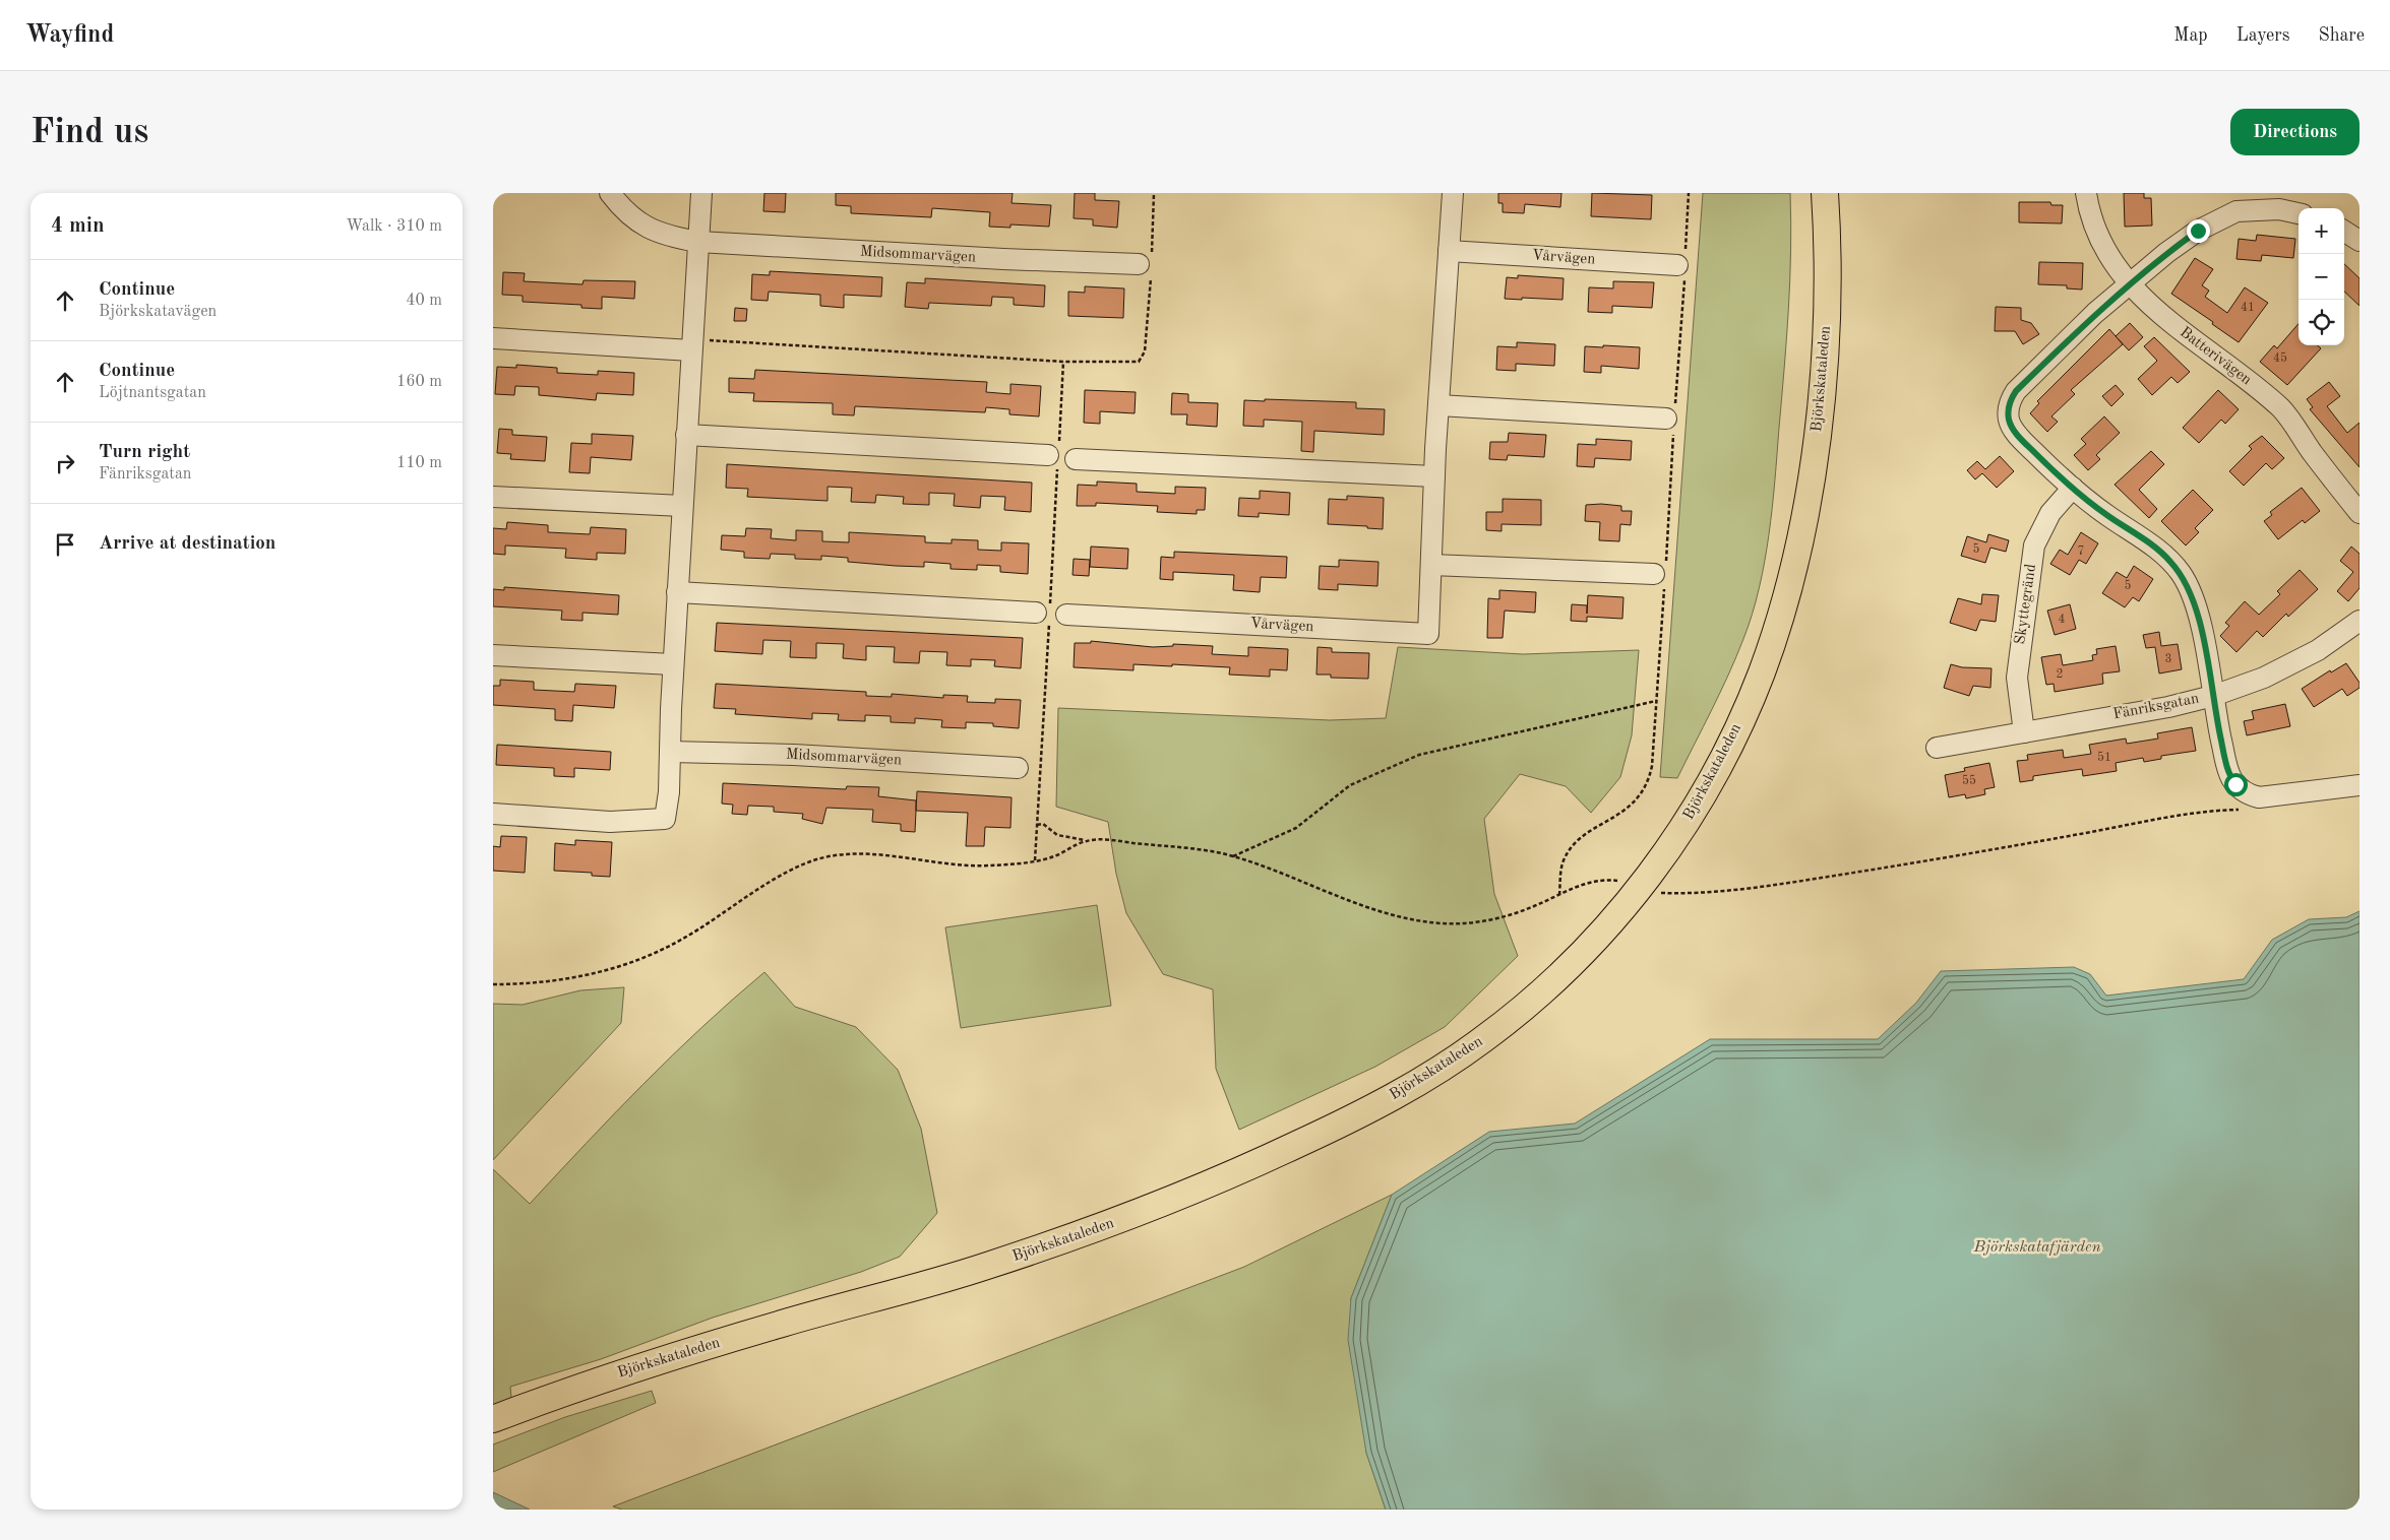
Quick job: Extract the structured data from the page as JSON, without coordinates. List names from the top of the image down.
{
  "streets": {
    "main road": ["Björkskataleden"],
    "street": [
      "Midsommarvägen",
      "Vårvägen",
      "Batterivägen",
      "Skyttegränd",
      "Fänriksgatan"
    ]
  },
  "crossings": [
    ["Skyttegränd", "Fänriksgatan"]
  ],
  "water": ["Björkskatafjärden"],
  "house_numbers": [
    "41",
    "45",
    "5",
    "7",
    "5",
    "4",
    "3",
    "2",
    "51",
    "55"
  ],
  "page": {
    "header": "Wayfind",
    "nav": ["Map", "Layers", "Share"],
    "buttons": "Directions",
    "title": "Find us",
    "heading": ["4 min", "Walk · 310 m"],
    "map_buttons": ["+", "−"],
    "list": [
      ["Continue", "Björkskatavägen", "40 m"],
      ["Continue", "Löjtnantsgatan", "160 m"],
      ["Turn right", "Fänriksgatan", "110 m"],
      "Arrive at destination"
    ]
  }
}
